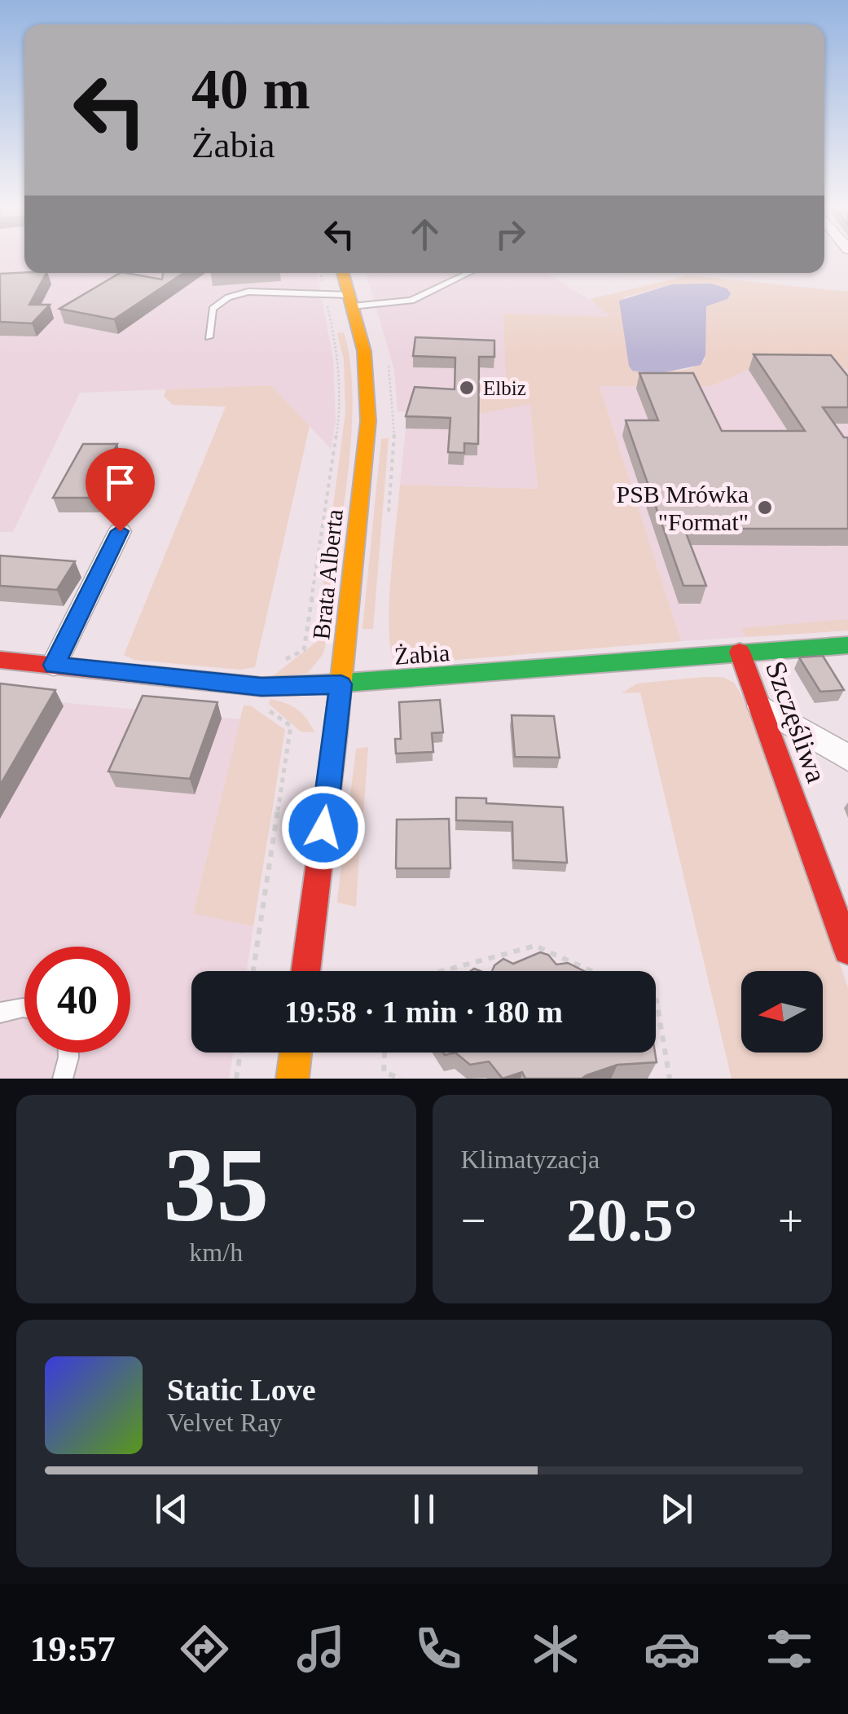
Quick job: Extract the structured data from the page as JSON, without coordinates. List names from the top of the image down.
{
  "streets": {
    "street": ["Brata Alberta", "Żabia", "Szczęśliwa"]
  },
  "crossings": [
    ["Brata Alberta", "Żabia"],
    ["Żabia", "Szczęśliwa"]
  ],
  "places": ["Elbiz", "PSB Mrówka \"Format\""],
  "north": "left",
  "page": {
    "turn": ["40 m", "Żabia"],
    "limit": "40",
    "trip": "19:58 · 1 min · 180 m",
    "tile": [
      ["35", "km/h"],
      "Klimatyzacja"
    ],
    "heat": ["−", "20.5°", "+"],
    "song": ["Static Love", "Velvet Ray"],
    "tabs": "19:57"
  }
}
